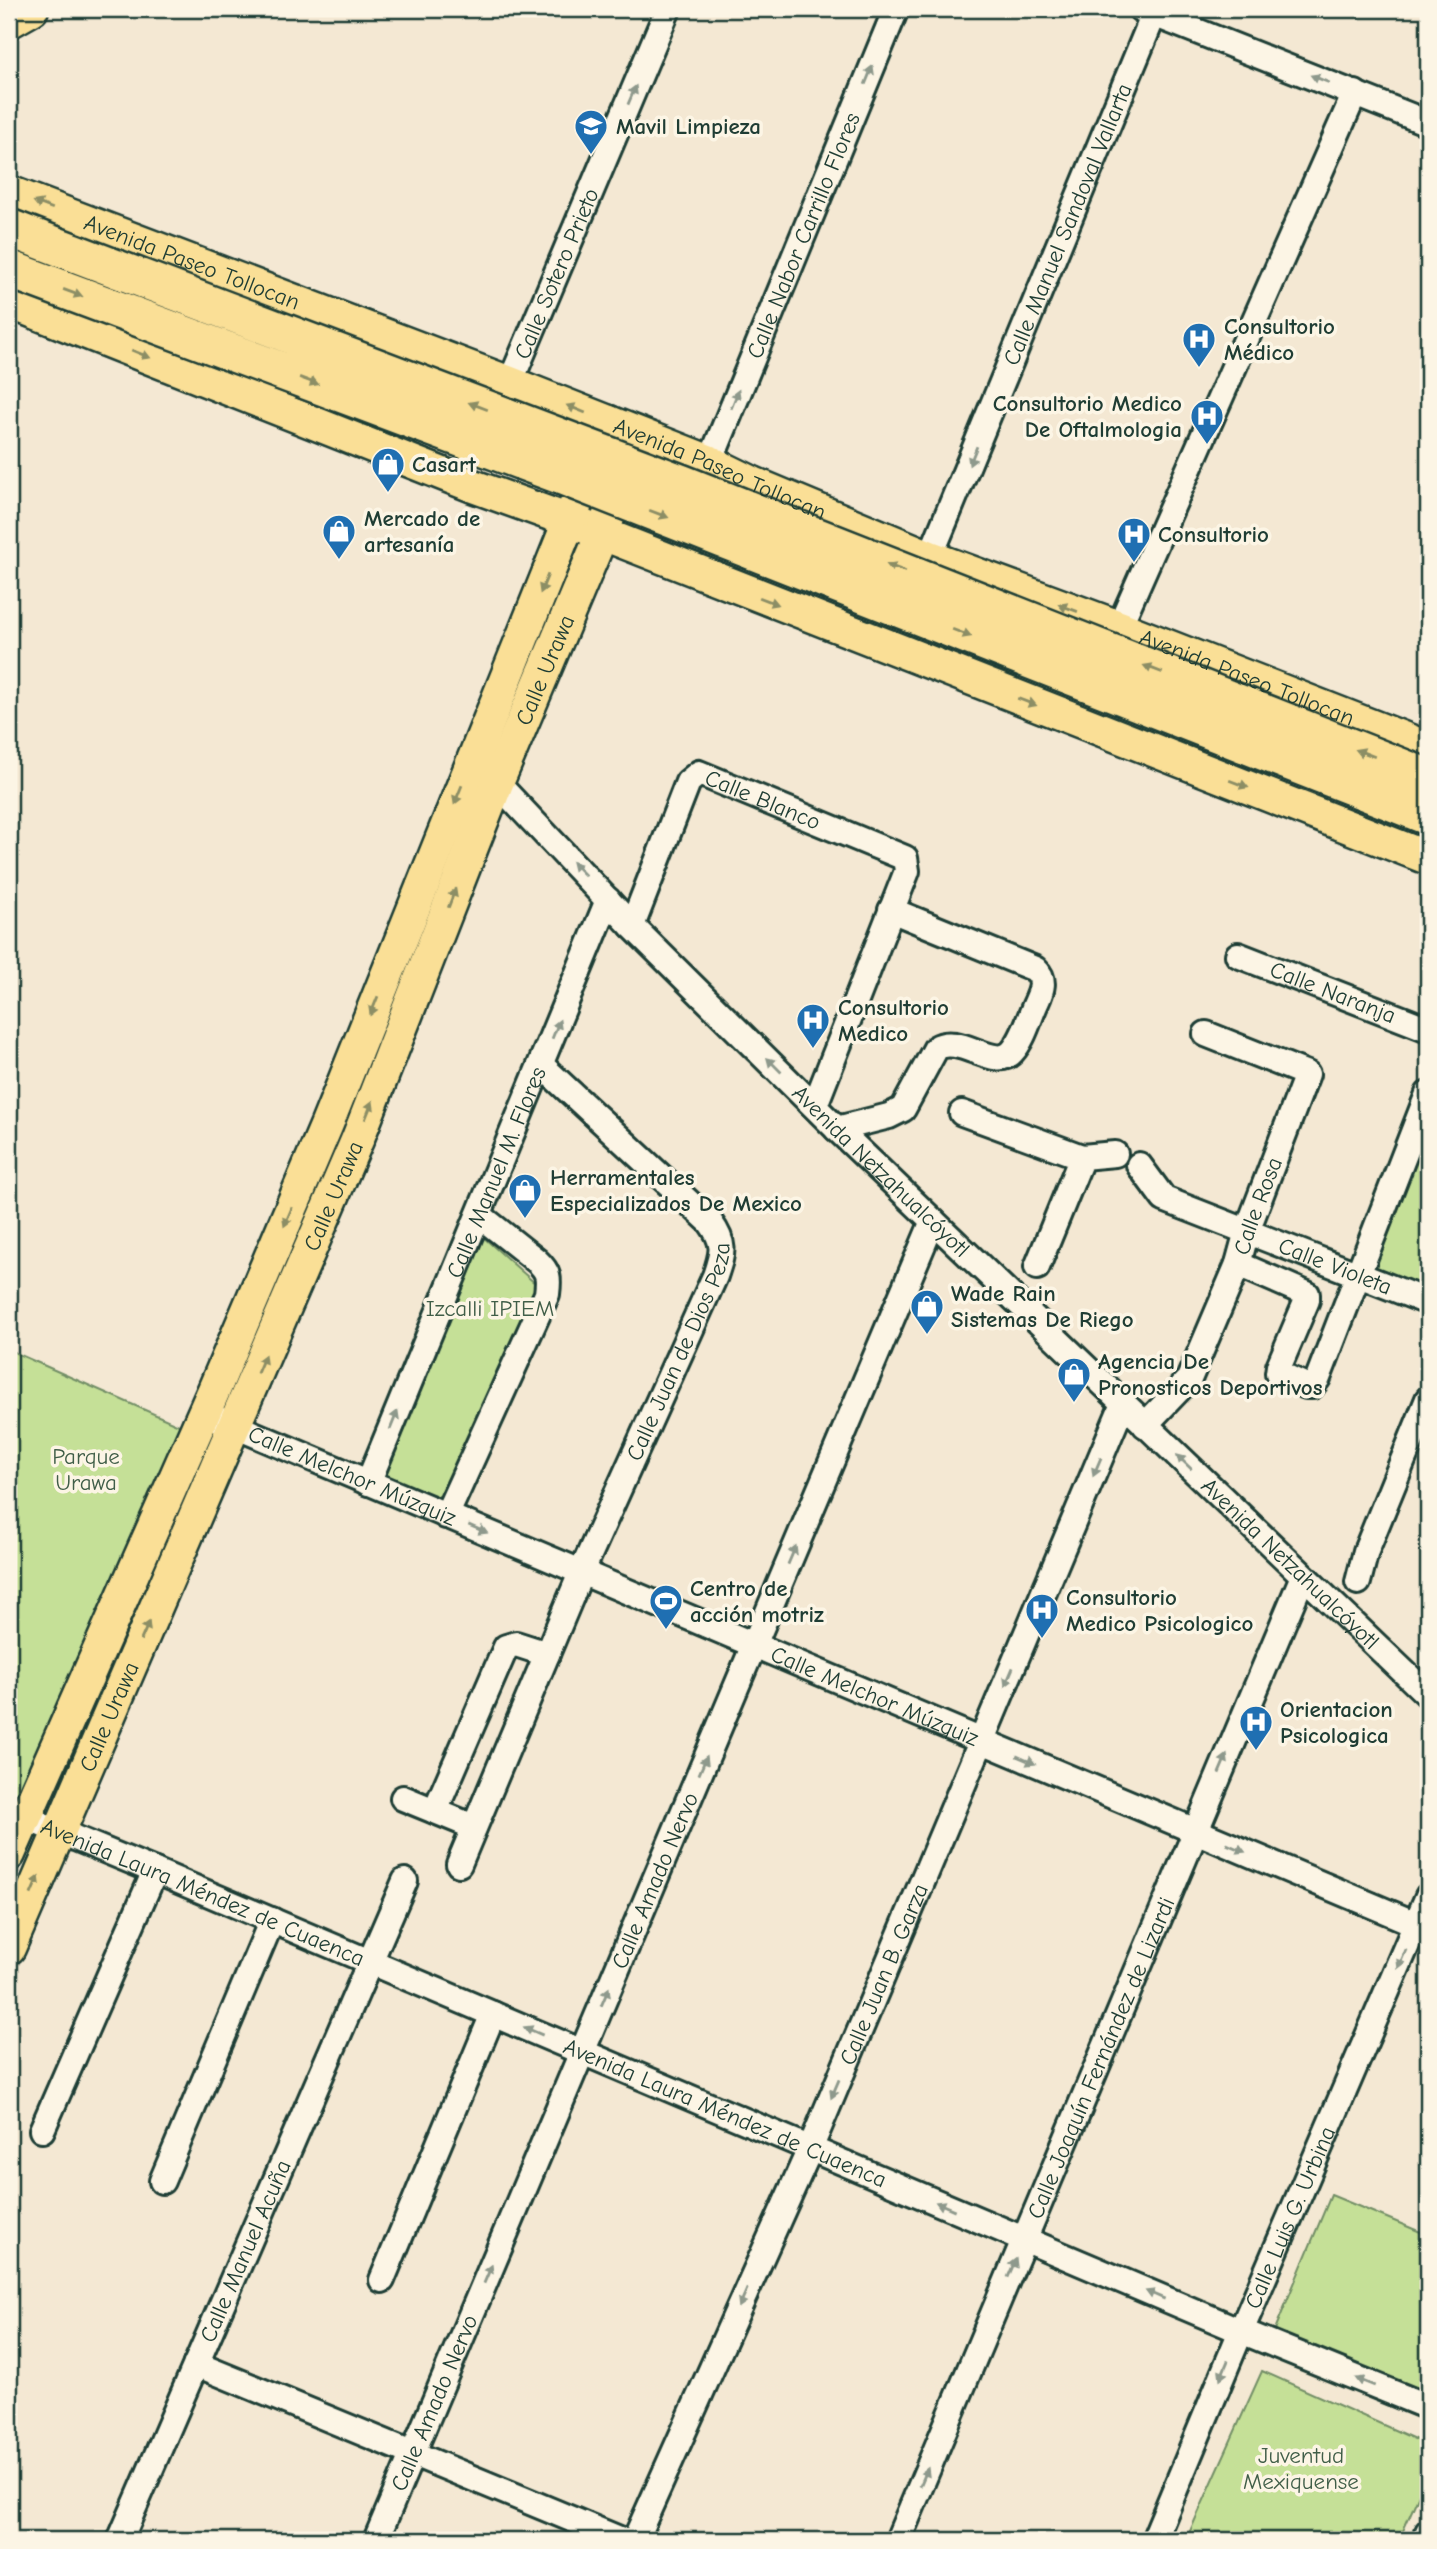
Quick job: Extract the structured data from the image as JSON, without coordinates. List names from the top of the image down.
{
  "streets": {
    "highway": ["Avenida Paseo Tollocan"],
    "main road": ["Calle Urawa"],
    "street": [
      "Calle Manuel Sandoval Vallarta",
      "Calle Nabor Carrillo Flores",
      "Calle Sotero Prieto",
      "Calle Blanco",
      "Calle Naranja",
      "Avenida Netzahualcóyotl",
      "Calle Manuel M. Flores",
      "Calle Rosa",
      "Calle Violeta",
      "Calle Juan de Dios Peza",
      "Calle Melchor Múzquiz",
      "Calle Amado Nervo",
      "Avenida Laura Méndez de Cuaenca",
      "Calle Juan B. Garza",
      "Calle Joaquín Fernández de Lizardi",
      "Calle Luis G. Urbina",
      "Calle Manuel Acuña"
    ]
  },
  "crossings": [
    ["Calle Manuel Sandoval Vallarta", "Avenida Paseo Tollocan"],
    ["Calle Nabor Carrillo Flores", "Avenida Paseo Tollocan"],
    ["Avenida Paseo Tollocan", "Calle Sotero Prieto"],
    ["Avenida Paseo Tollocan", "Calle Urawa"],
    ["Calle Urawa", "Avenida Netzahualcóyotl"],
    ["Calle Urawa", "Calle Melchor Múzquiz"],
    ["Calle Urawa", "Avenida Laura Méndez de Cuaenca"],
    ["Calle Blanco", "Avenida Netzahualcóyotl"],
    ["Avenida Netzahualcóyotl", "Calle Manuel M. Flores"],
    ["Avenida Netzahualcóyotl", "Calle Rosa"],
    ["Avenida Netzahualcóyotl", "Calle Amado Nervo"],
    ["Avenida Netzahualcóyotl", "Calle Juan B. Garza"],
    ["Avenida Netzahualcóyotl", "Calle Joaquín Fernández de Lizardi"],
    ["Calle Manuel M. Flores", "Calle Juan de Dios Peza"],
    ["Calle Manuel M. Flores", "Calle Melchor Múzquiz"],
    ["Calle Rosa", "Calle Violeta"],
    ["Calle Juan de Dios Peza", "Calle Melchor Múzquiz"],
    ["Calle Melchor Múzquiz", "Calle Amado Nervo"],
    ["Calle Melchor Múzquiz", "Calle Juan B. Garza"],
    ["Calle Melchor Múzquiz", "Calle Joaquín Fernández de Lizardi"],
    ["Calle Melchor Múzquiz", "Calle Luis G. Urbina"],
    ["Calle Amado Nervo", "Avenida Laura Méndez de Cuaenca"],
    ["Avenida Laura Méndez de Cuaenca", "Calle Juan B. Garza"],
    ["Avenida Laura Méndez de Cuaenca", "Calle Joaquín Fernández de Lizardi"],
    ["Avenida Laura Méndez de Cuaenca", "Calle Luis G. Urbina"],
    ["Avenida Laura Méndez de Cuaenca", "Calle Manuel Acuña"]
  ],
  "one_way": [
    "Calle Nabor Carrillo Flores",
    "Calle Sotero Prieto",
    "Avenida Netzahualcóyotl",
    "Calle Manuel M. Flores",
    "Calle Melchor Múzquiz",
    "Calle Amado Nervo",
    "Avenida Laura Méndez de Cuaenca",
    "Calle Juan B. Garza",
    "Calle Joaquín Fernández de Lizardi",
    "Calle Luis G. Urbina"
  ],
  "parks": ["Izcalli IPIEM", "Parque Urawa", "Juventud Mexiquense"],
  "places": {
    "school or university": ["Mavil Limpieza"],
    "hospital": [
      "Consultorio Médico",
      "Consultorio Medico De Oftalmologia",
      "Consultorio",
      "Consultorio Medico",
      "Consultorio Medico Psicologico",
      "Orientacion Psicologica"
    ],
    "shop": [
      "Casart",
      "Mercado de artesanía",
      "Herramentales Especializados De Mexico",
      "Wade Rain Sistemas De Riego",
      "Agencia De Pronosticos Deportivos"
    ],
    "sports": ["Centro de acción motriz"]
  }
}
